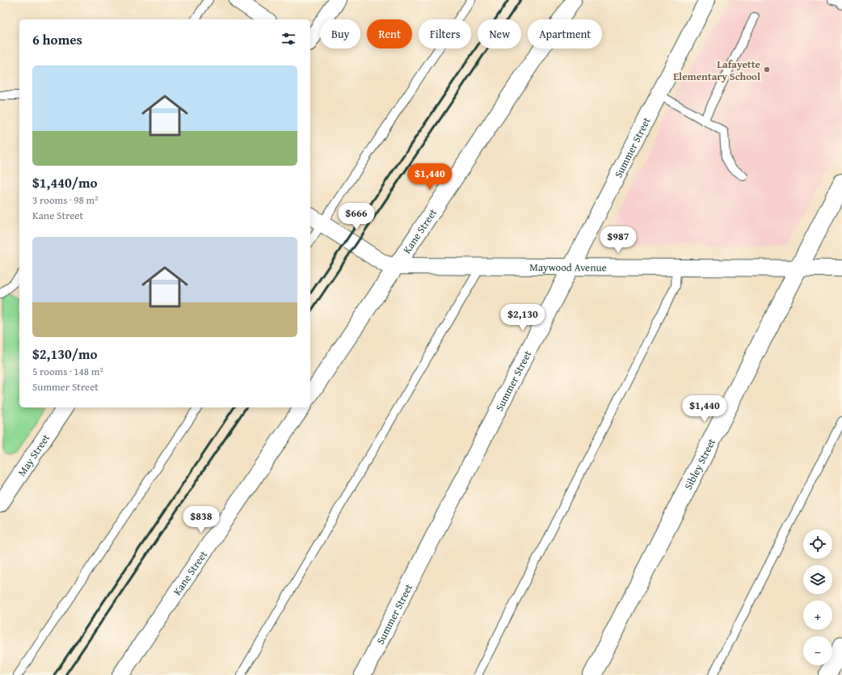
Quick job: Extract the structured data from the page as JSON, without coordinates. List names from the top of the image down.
{
  "streets": {
    "street": [
      "Summer Street",
      "Kane Street",
      "Maywood Avenue",
      "May Street",
      "Sibley Street"
    ]
  },
  "crossings": [
    ["Summer Street", "Maywood Avenue"],
    ["Kane Street", "Maywood Avenue"],
    ["Maywood Avenue", "Sibley Street"]
  ],
  "places": ["Lafayette Elementary School"],
  "page": {
    "chip": [
      "Buy",
      "Rent",
      "Filters",
      "New",
      "Apartment"
    ],
    "heading": "6 homes",
    "list": [
      {
        "name": "$1,440/mo",
        "note": "3 rooms · 98 m² · Kane Street"
      },
      {
        "name": "$2,130/mo",
        "note": "5 rooms · 148 m² · Summer Street"
      }
    ],
    "price": [
      "$1,440",
      "$666",
      "$987",
      "$2,130",
      "$1,440",
      "$838"
    ],
    "map_buttons": ["+", "−"]
  }
}
